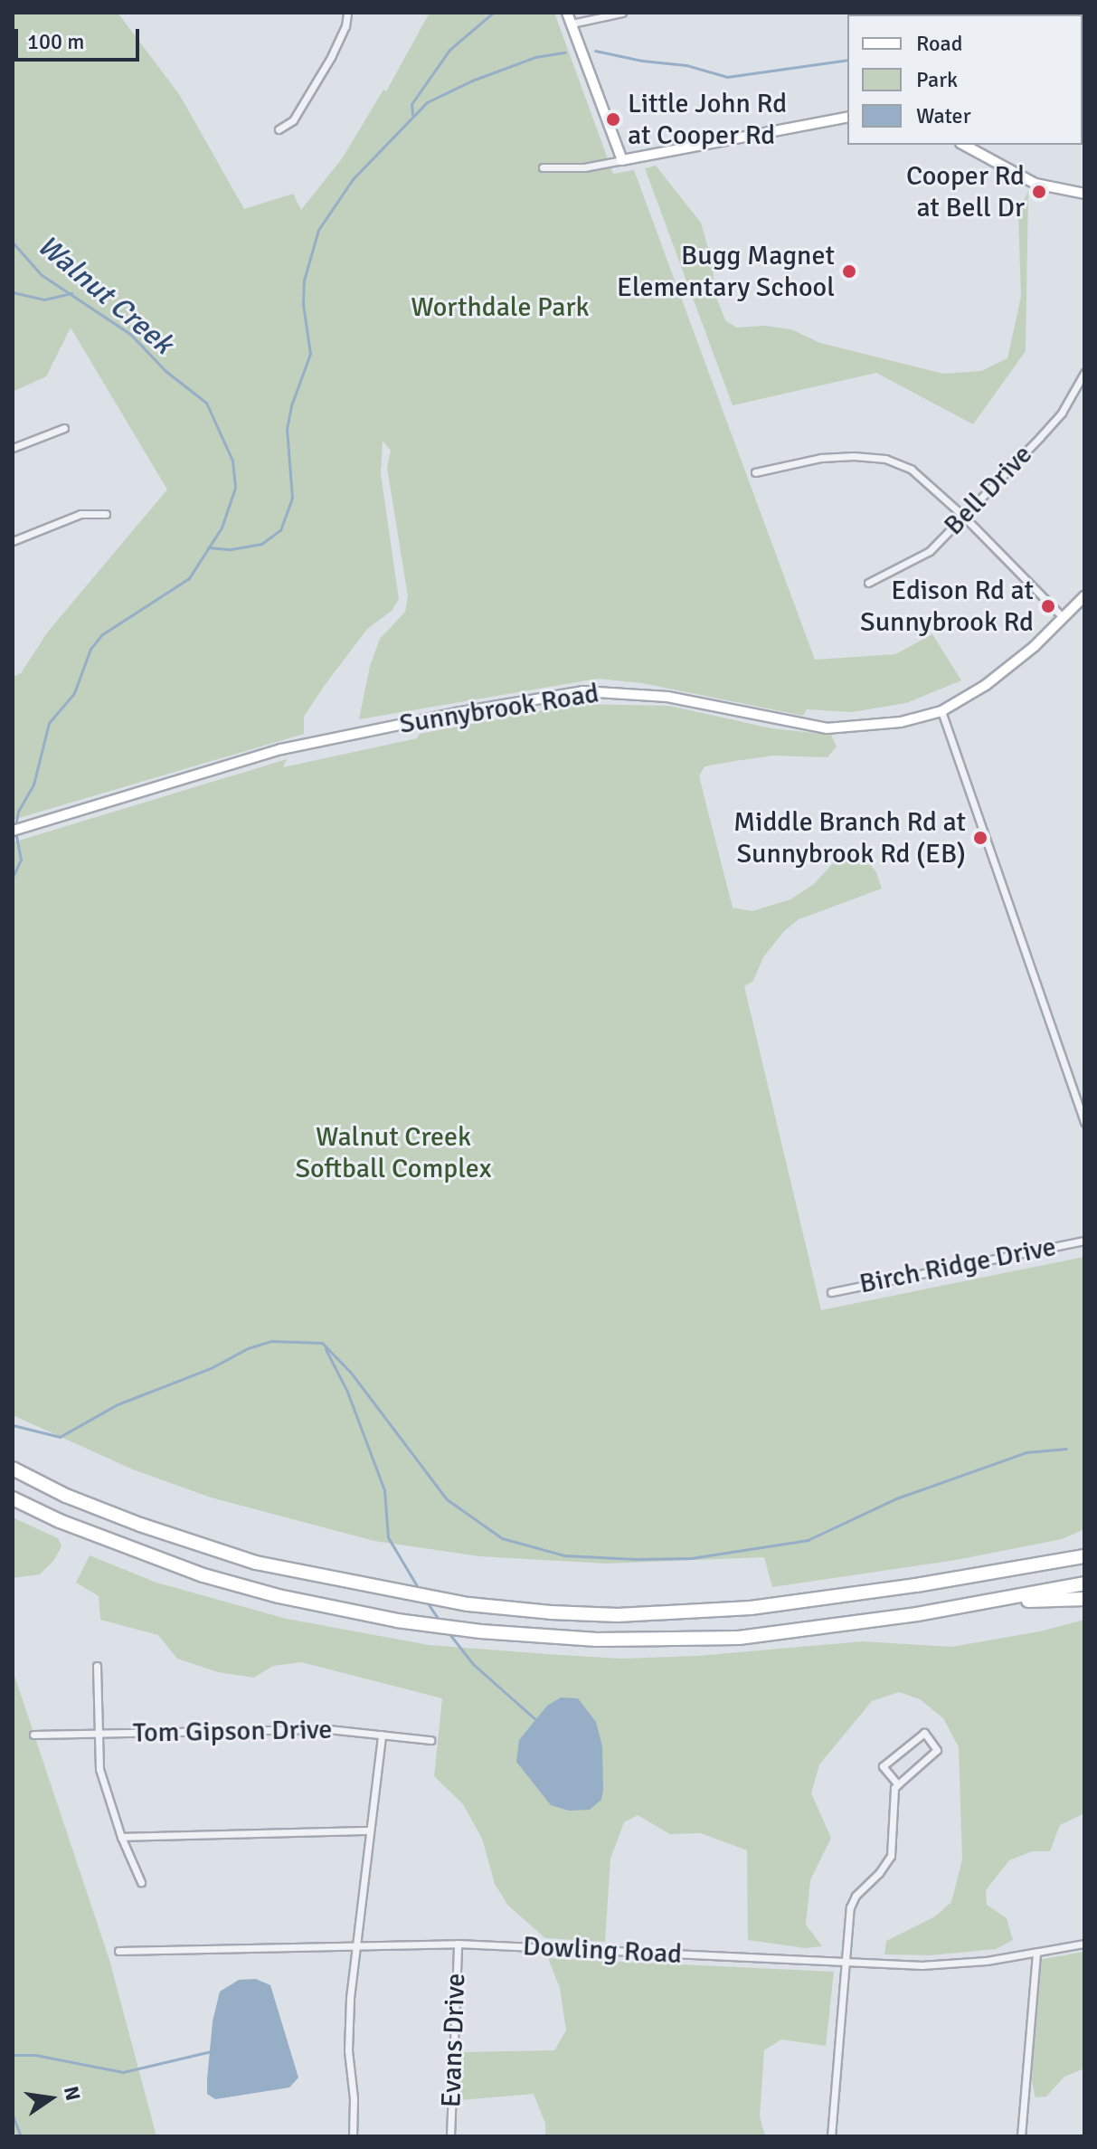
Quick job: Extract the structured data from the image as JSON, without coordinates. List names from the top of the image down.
{
  "streets": {
    "main road": ["Sunnybrook Road"],
    "street": [
      "Bell Drive",
      "Birch Ridge Drive",
      "Tom Gipson Drive",
      "Dowling Road",
      "Evans Drive"
    ]
  },
  "crossings": [
    ["Dowling Road", "Evans Drive"]
  ],
  "water": ["Walnut Creek"],
  "parks": ["Worthdale Park", "Walnut Creek Softball Complex"],
  "places": [
    "Little John Rd at Cooper Rd",
    "Cooper Rd at Bell Dr",
    "Bugg Magnet Elementary School",
    "Edison Rd at Sunnybrook Rd",
    "Middle Branch Rd at Sunnybrook Rd (EB)"
  ],
  "legend": ["Road", "Park", "Water"],
  "scale_bar": "100 m",
  "north": "right"
}
